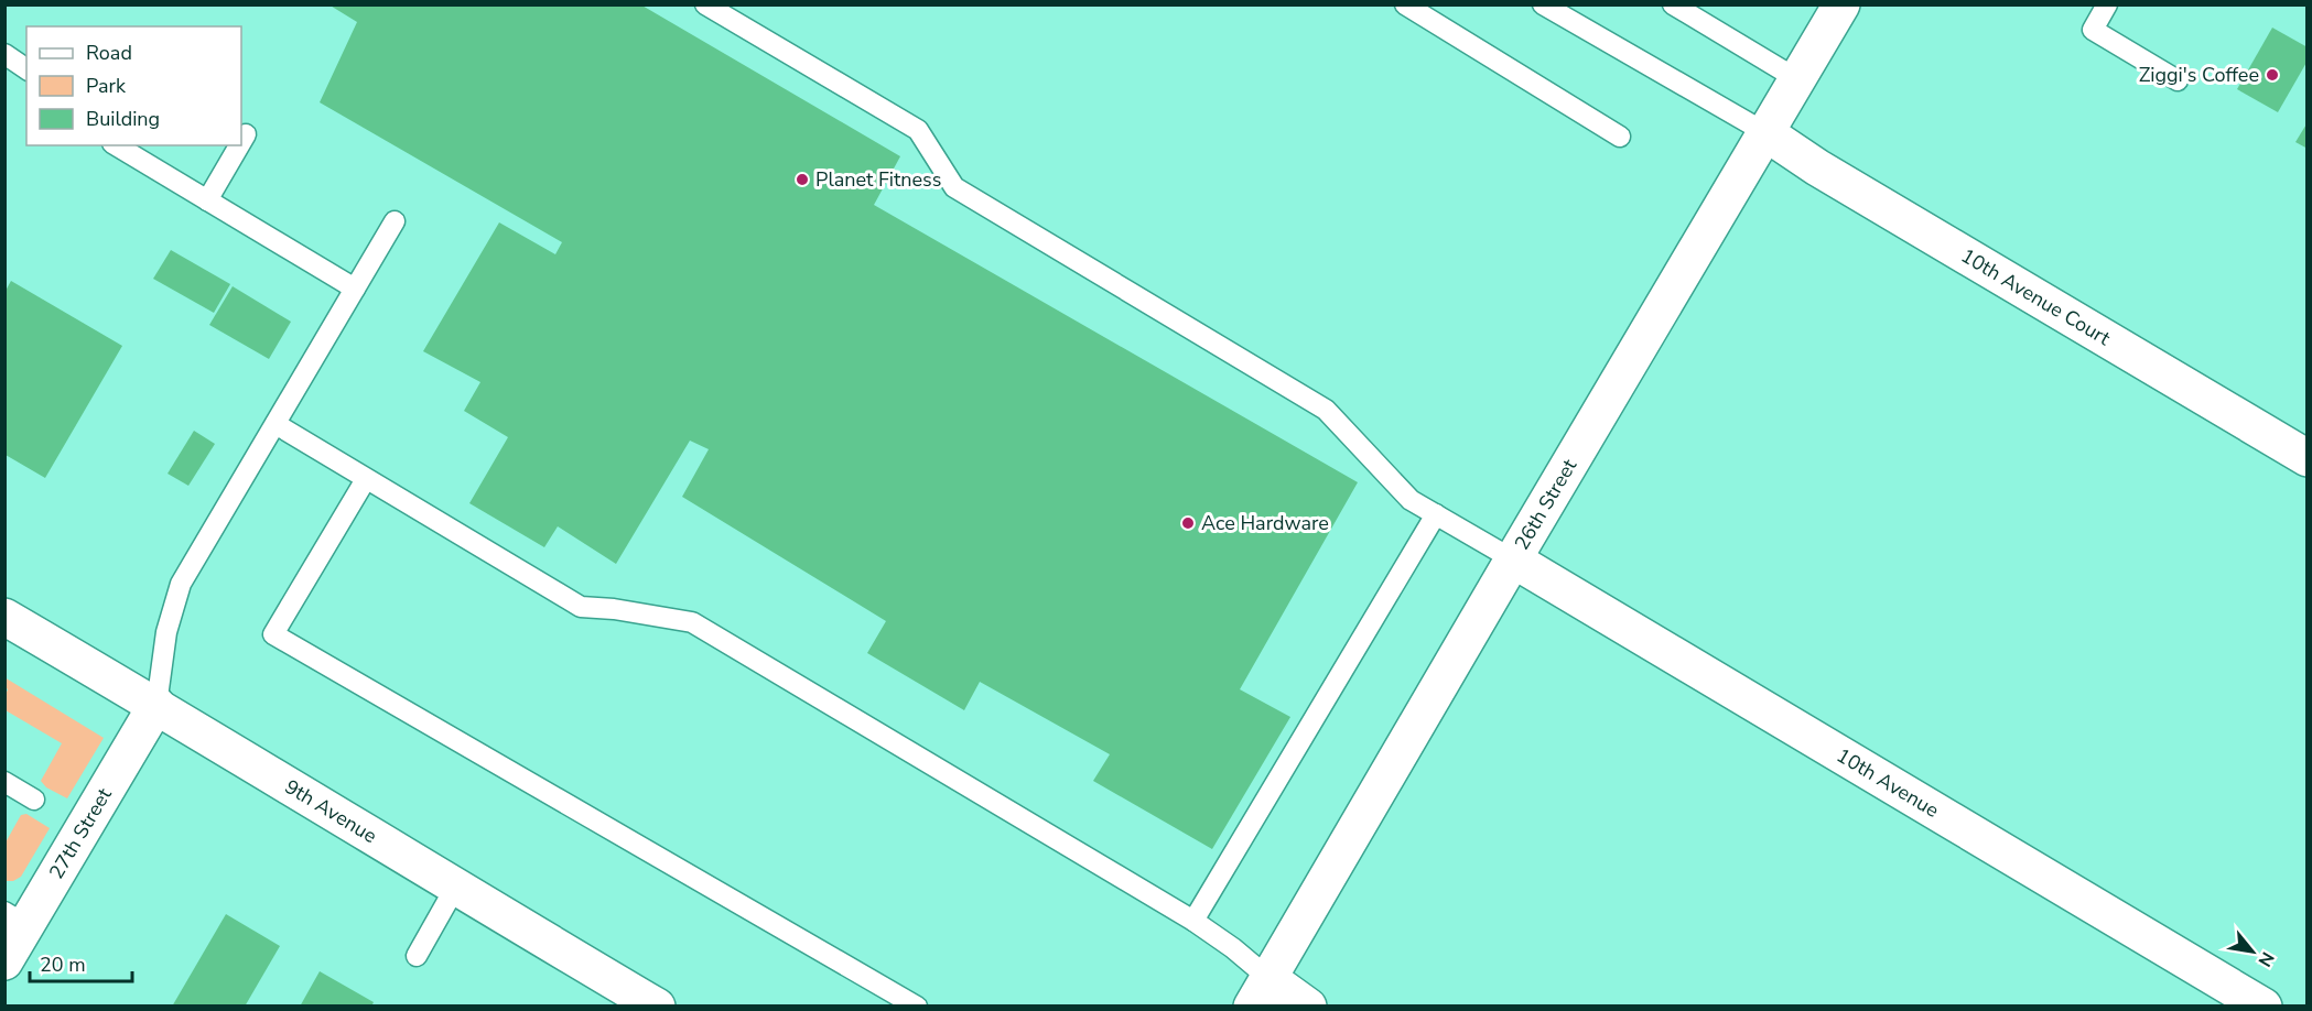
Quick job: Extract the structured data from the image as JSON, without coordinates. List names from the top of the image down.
{
  "streets": {
    "street": [
      "10th Avenue Court",
      "26th Street",
      "10th Avenue",
      "9th Avenue",
      "27th Street"
    ]
  },
  "crossings": [
    ["10th Avenue Court", "26th Street"],
    ["26th Street", "10th Avenue"],
    ["9th Avenue", "27th Street"]
  ],
  "places": ["Ziggi's Coffee", "Planet Fitness", "Ace Hardware"],
  "legend": ["Road", "Park", "Building"],
  "scale_bar": "20 m",
  "north": "bottom right"
}
